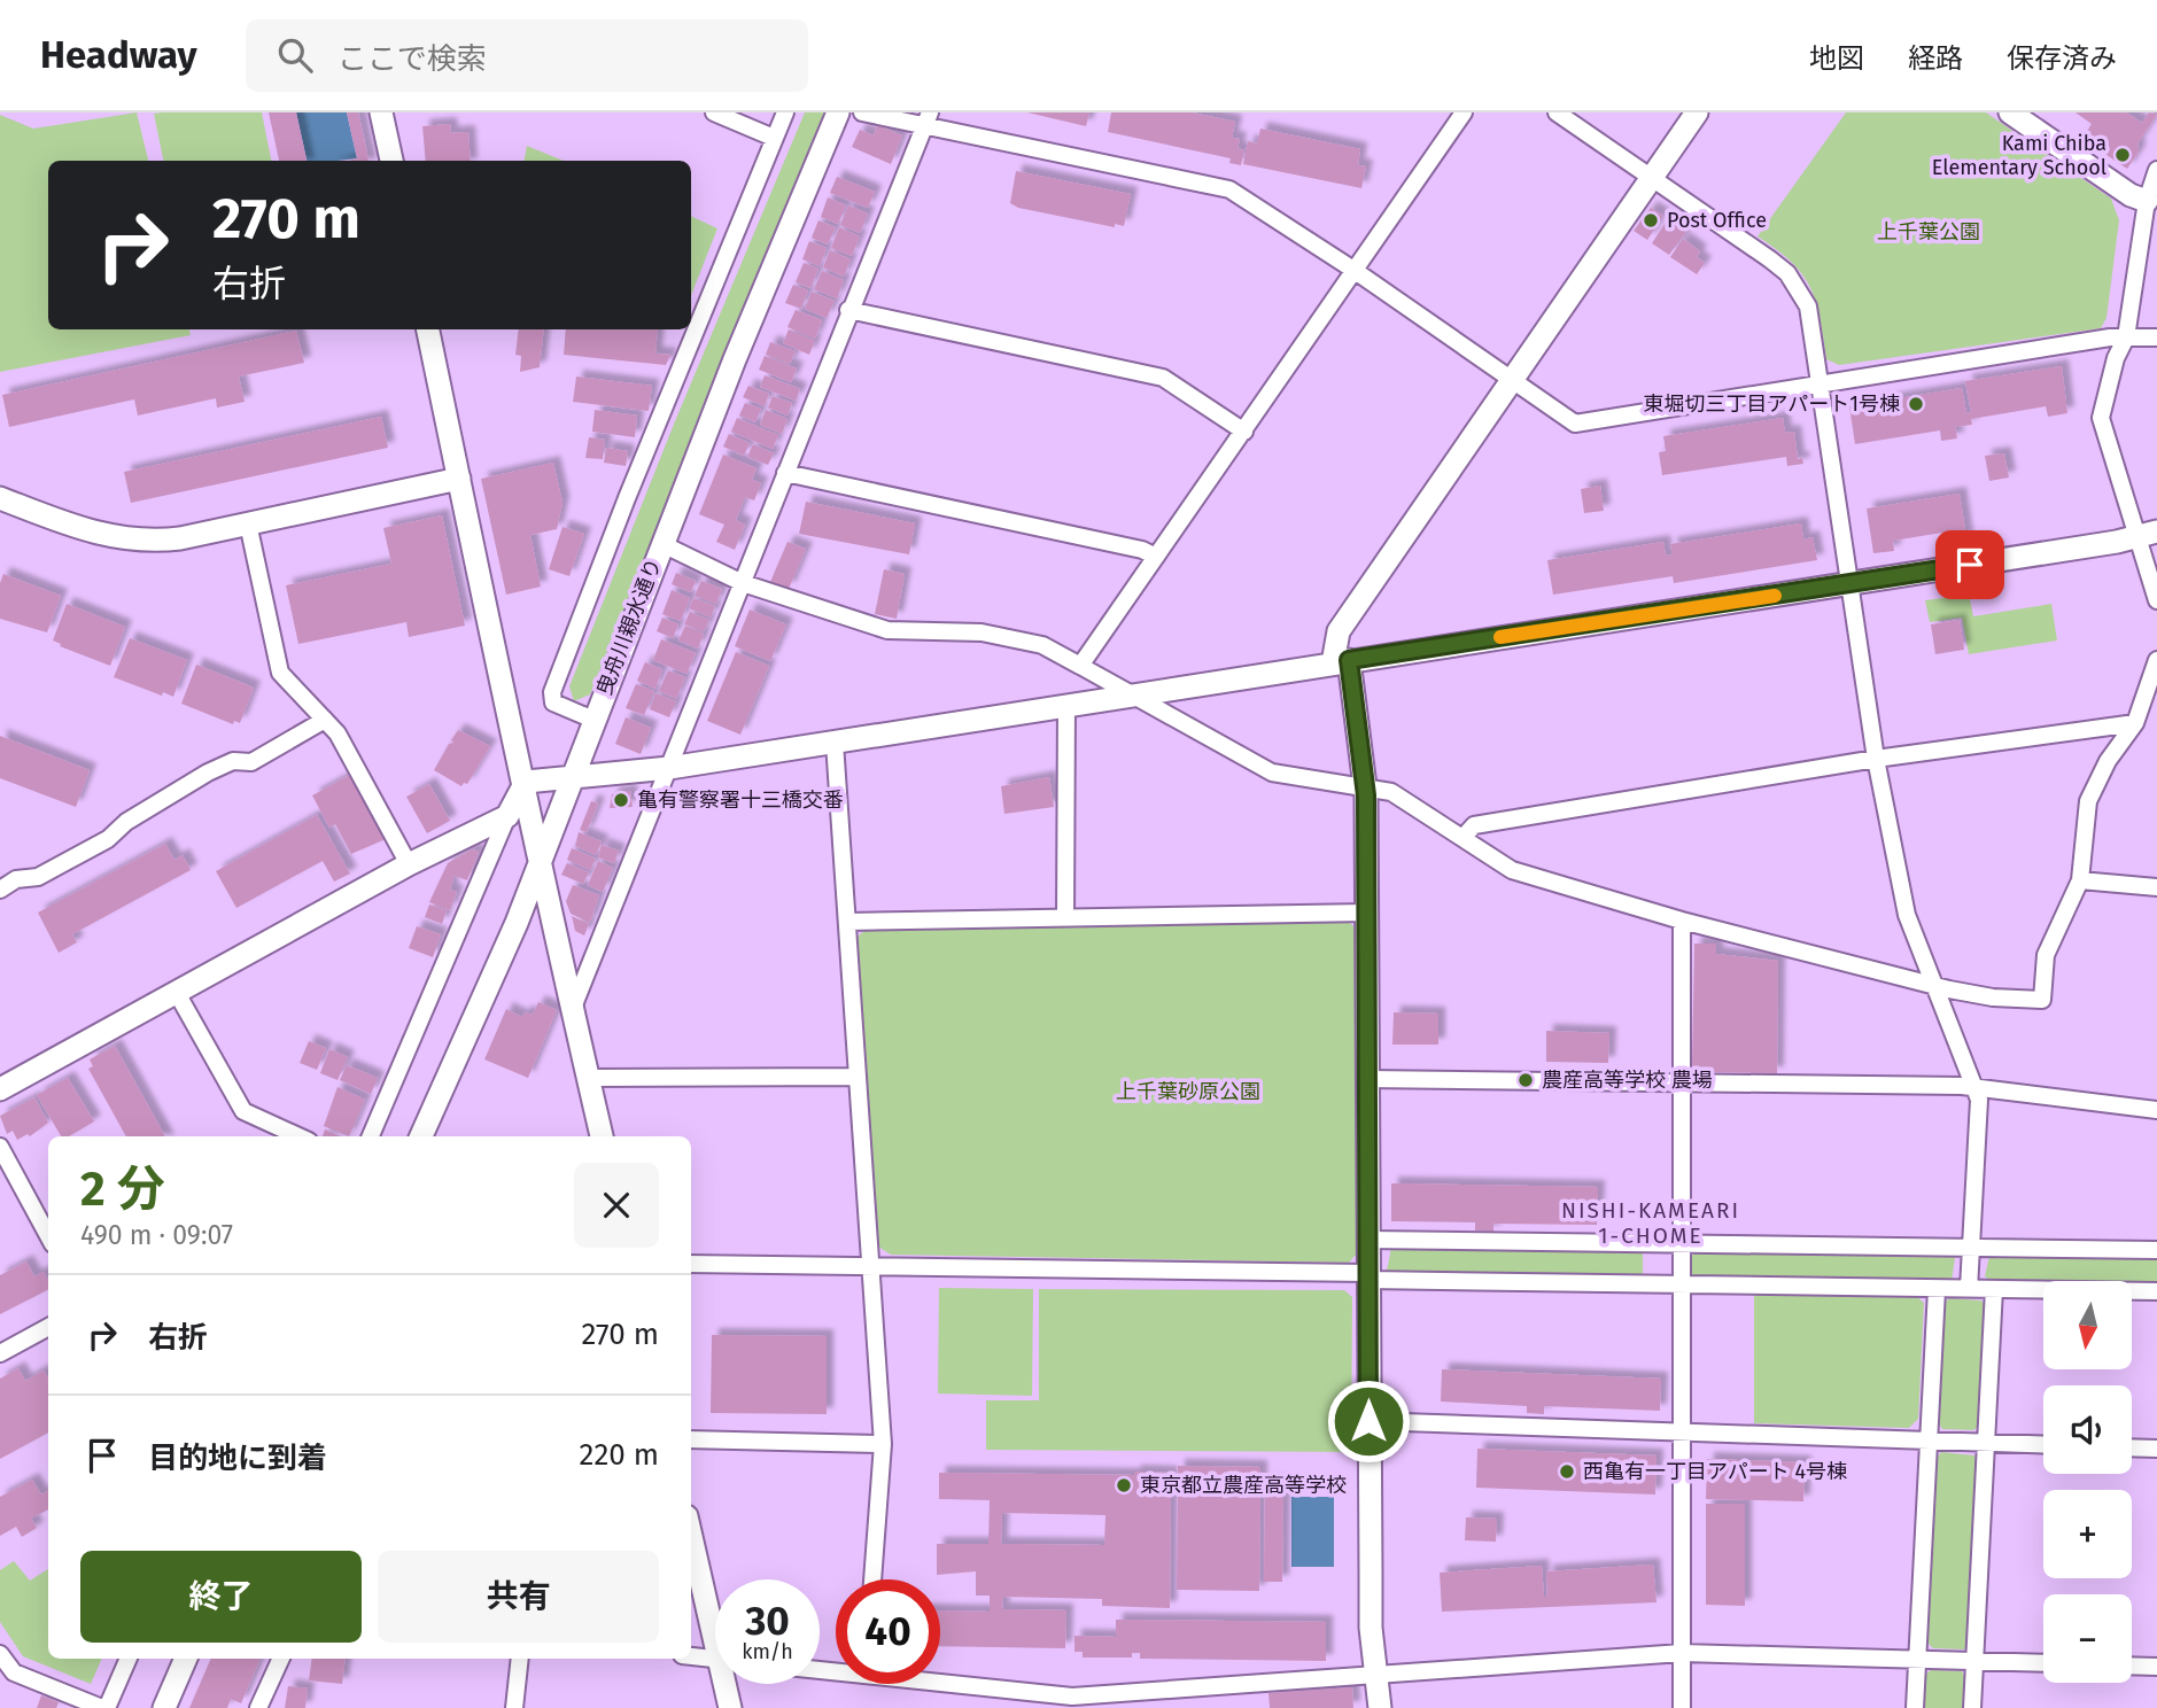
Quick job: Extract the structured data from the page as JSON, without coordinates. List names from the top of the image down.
{
  "streets": {
    "street": ["曳舟川親水通り"]
  },
  "districts": ["NISHI-KAMEARI 1-CHOME"],
  "parks": ["上千葉公園", "上千葉砂原公園"],
  "places": [
    "Kami Chiba Elementary School",
    "Post Office",
    "東堀切三丁目アパート1号棟",
    "亀有警察署十三橋交番",
    "農産高等学校 農場",
    "西亀有一丁目アパート 4号棟",
    "東京都立農産高等学校"
  ],
  "north": "bottom",
  "page": {
    "header": "Headway",
    "search": "ここで検索",
    "nav": ["地図", "経路", "保存済み"],
    "turn": ["270 m", "右折"],
    "heading": ["2 分", "490 m · 09:07"],
    "list": [
      {
        "name": "右折",
        "value": "270 m"
      },
      {
        "name": "目的地に到着",
        "value": "220 m"
      }
    ],
    "map_buttons": ["+", "−"],
    "buttons": ["終了", "共有"],
    "speed": "30 km/h",
    "limit": "40"
  }
}
